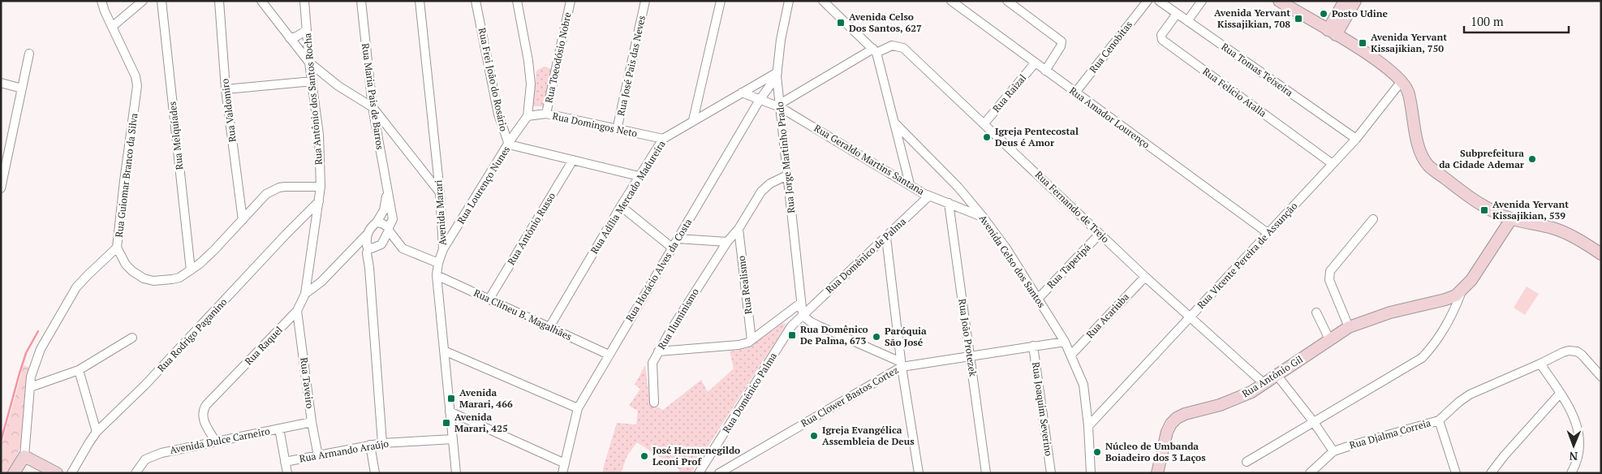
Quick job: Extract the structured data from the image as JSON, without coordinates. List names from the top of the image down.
{
  "streets": {
    "street": [
      "Rua Cenobitas",
      "Rua Toeodósio Nobre",
      "Rua José Pais das Neves",
      "Rua Tomas Teixeira",
      "Rua Frei João do Rosário",
      "Rua Felício Atalla",
      "Rua Raizal",
      "Rua Maria Pais de Barros",
      "Rua Antônio dos Santos Rocha",
      "Rua Valdomiro",
      "Rua Amador Lourenço",
      "Rua Domingos Neto",
      "Rua Melquíades",
      "Rua Jorge Martinho Prado",
      "Rua Geraldo Martins Santana",
      "Rua Guiomar Branco da Silva",
      "Rua Lourenço Nunes",
      "Rua Adília Mercado Madureira",
      "Rua Fernando de Trejo",
      "Avenida Marari",
      "Rua Antônio Russo",
      "Rua Domênico de Palma",
      "Rua Vicente Pereira de Assunção",
      "Avenida Celso dos Santos",
      "Rua Taperipá",
      "Rua Horácio Alves da Costa",
      "Rua Realismo",
      "Rua Clineu B. Magalhães",
      "Rua Acariuba",
      "Rua Iluminismo",
      "Rua Rodrigo Paganino",
      "Rua João Protezek",
      "Rua Raquel",
      "Rua Antônio Gil",
      "Rua Taveiro",
      "Rua Domênico Palma",
      "Rua Clower Bastos Cortez",
      "Rua Joaquim Severino",
      "Rua Djalma Correia",
      "Avenida Dulce Carneiro",
      "Rua Armando Araújo"
    ]
  },
  "crossings": [
    ["Rua Cenobitas", "Rua Amador Lourenço"],
    ["Rua Toeodósio Nobre", "Rua Domingos Neto"],
    ["Rua José Pais das Neves", "Rua Domingos Neto"],
    ["Rua Tomas Teixeira", "Rua Felício Atalla"],
    ["Rua Tomas Teixeira", "Rua Vicente Pereira de Assunção"],
    ["Rua Frei João do Rosário", "Rua Lourenço Nunes"],
    ["Rua Frei João do Rosário", "Rua Adília Mercado Madureira"],
    ["Rua Frei João do Rosário", "Rua Antônio Russo"],
    ["Rua Felício Atalla", "Rua Vicente Pereira de Assunção"],
    ["Rua Raizal", "Rua Amador Lourenço"],
    ["Rua Raizal", "Rua Fernando de Trejo"],
    ["Rua Maria Pais de Barros", "Rua Raquel"],
    ["Rua Antônio dos Santos Rocha", "Rua Guiomar Branco da Silva"],
    ["Rua Antônio dos Santos Rocha", "Rua Rodrigo Paganino"],
    ["Rua Antônio dos Santos Rocha", "Rua Raquel"],
    ["Rua Valdomiro", "Rua Guiomar Branco da Silva"],
    ["Rua Amador Lourenço", "Rua Vicente Pereira de Assunção"],
    ["Rua Domingos Neto", "Rua Lourenço Nunes"],
    ["Rua Domingos Neto", "Rua Adília Mercado Madureira"],
    ["Rua Melquíades", "Rua Guiomar Branco da Silva"],
    ["Rua Jorge Martinho Prado", "Rua Geraldo Martins Santana"],
    ["Rua Jorge Martinho Prado", "Rua Adília Mercado Madureira"],
    ["Rua Jorge Martinho Prado", "Rua Fernando de Trejo"],
    ["Rua Jorge Martinho Prado", "Rua Domênico de Palma"],
    ["Rua Jorge Martinho Prado", "Rua Horácio Alves da Costa"],
    ["Rua Jorge Martinho Prado", "Rua Iluminismo"],
    ["Rua Jorge Martinho Prado", "Rua Domênico Palma"],
    ["Rua Geraldo Martins Santana", "Rua Adília Mercado Madureira"],
    ["Rua Geraldo Martins Santana", "Rua Fernando de Trejo"],
    ["Rua Geraldo Martins Santana", "Rua Domênico de Palma"],
    ["Rua Geraldo Martins Santana", "Avenida Celso dos Santos"],
    ["Rua Geraldo Martins Santana", "Rua Horácio Alves da Costa"],
    ["Rua Geraldo Martins Santana", "Rua João Protezek"],
    ["Rua Lourenço Nunes", "Avenida Marari"],
    ["Rua Adília Mercado Madureira", "Rua Horácio Alves da Costa"],
    ["Rua Adília Mercado Madureira", "Rua Clineu B. Magalhães"],
    ["Rua Fernando de Trejo", "Rua Vicente Pereira de Assunção"],
    ["Rua Fernando de Trejo", "Rua Taperipá"],
    ["Rua Fernando de Trejo", "Rua Acariuba"],
    ["Rua Fernando de Trejo", "Rua Antônio Gil"],
    ["Avenida Marari", "Rua Clineu B. Magalhães"],
    ["Avenida Marari", "Rua Armando Araújo"],
    ["Rua Antônio Russo", "Rua Clineu B. Magalhães"],
    ["Rua Domênico de Palma", "Rua Domênico Palma"],
    ["Rua Vicente Pereira de Assunção", "Avenida Celso dos Santos"],
    ["Avenida Celso dos Santos", "Rua Taperipá"],
    ["Avenida Celso dos Santos", "Rua Acariuba"],
    ["Avenida Celso dos Santos", "Rua Clower Bastos Cortez"],
    ["Rua Horácio Alves da Costa", "Rua Clineu B. Magalhães"],
    ["Rua Realismo", "Rua Iluminismo"],
    ["Rua João Protezek", "Rua Clower Bastos Cortez"],
    ["Rua Raquel", "Rua Taveiro"],
    ["Rua Raquel", "Avenida Dulce Carneiro"],
    ["Rua Taveiro", "Avenida Dulce Carneiro"],
    ["Rua Taveiro", "Rua Armando Araújo"],
    ["Rua Clower Bastos Cortez", "Rua Joaquim Severino"]
  ],
  "places": {
    "other": [
      "Posto Udine",
      "Igreja Pentecostal Deus é Amor",
      "Subprefeitura da Cidade Ademar",
      "Paróquia São José",
      "Igreja Evangélica Assembleia de Deus",
      "Núcleo de Umbanda Boiadeiro dos 3 Laços",
      "José Hermenegildo Leoni Prof"
    ],
    "transit": [
      "Avenida Yervant Kissajikian, 708",
      "Avenida Celso Dos Santos, 627",
      "Avenida Yervant Kissajikian, 750",
      "Avenida Yervant Kissajikian, 539",
      "Rua Domênico De Palma, 673",
      "Avenida Marari, 466",
      "Avenida Marari, 425"
    ]
  },
  "scale_bar": "100 m",
  "north": "bottom"
}
